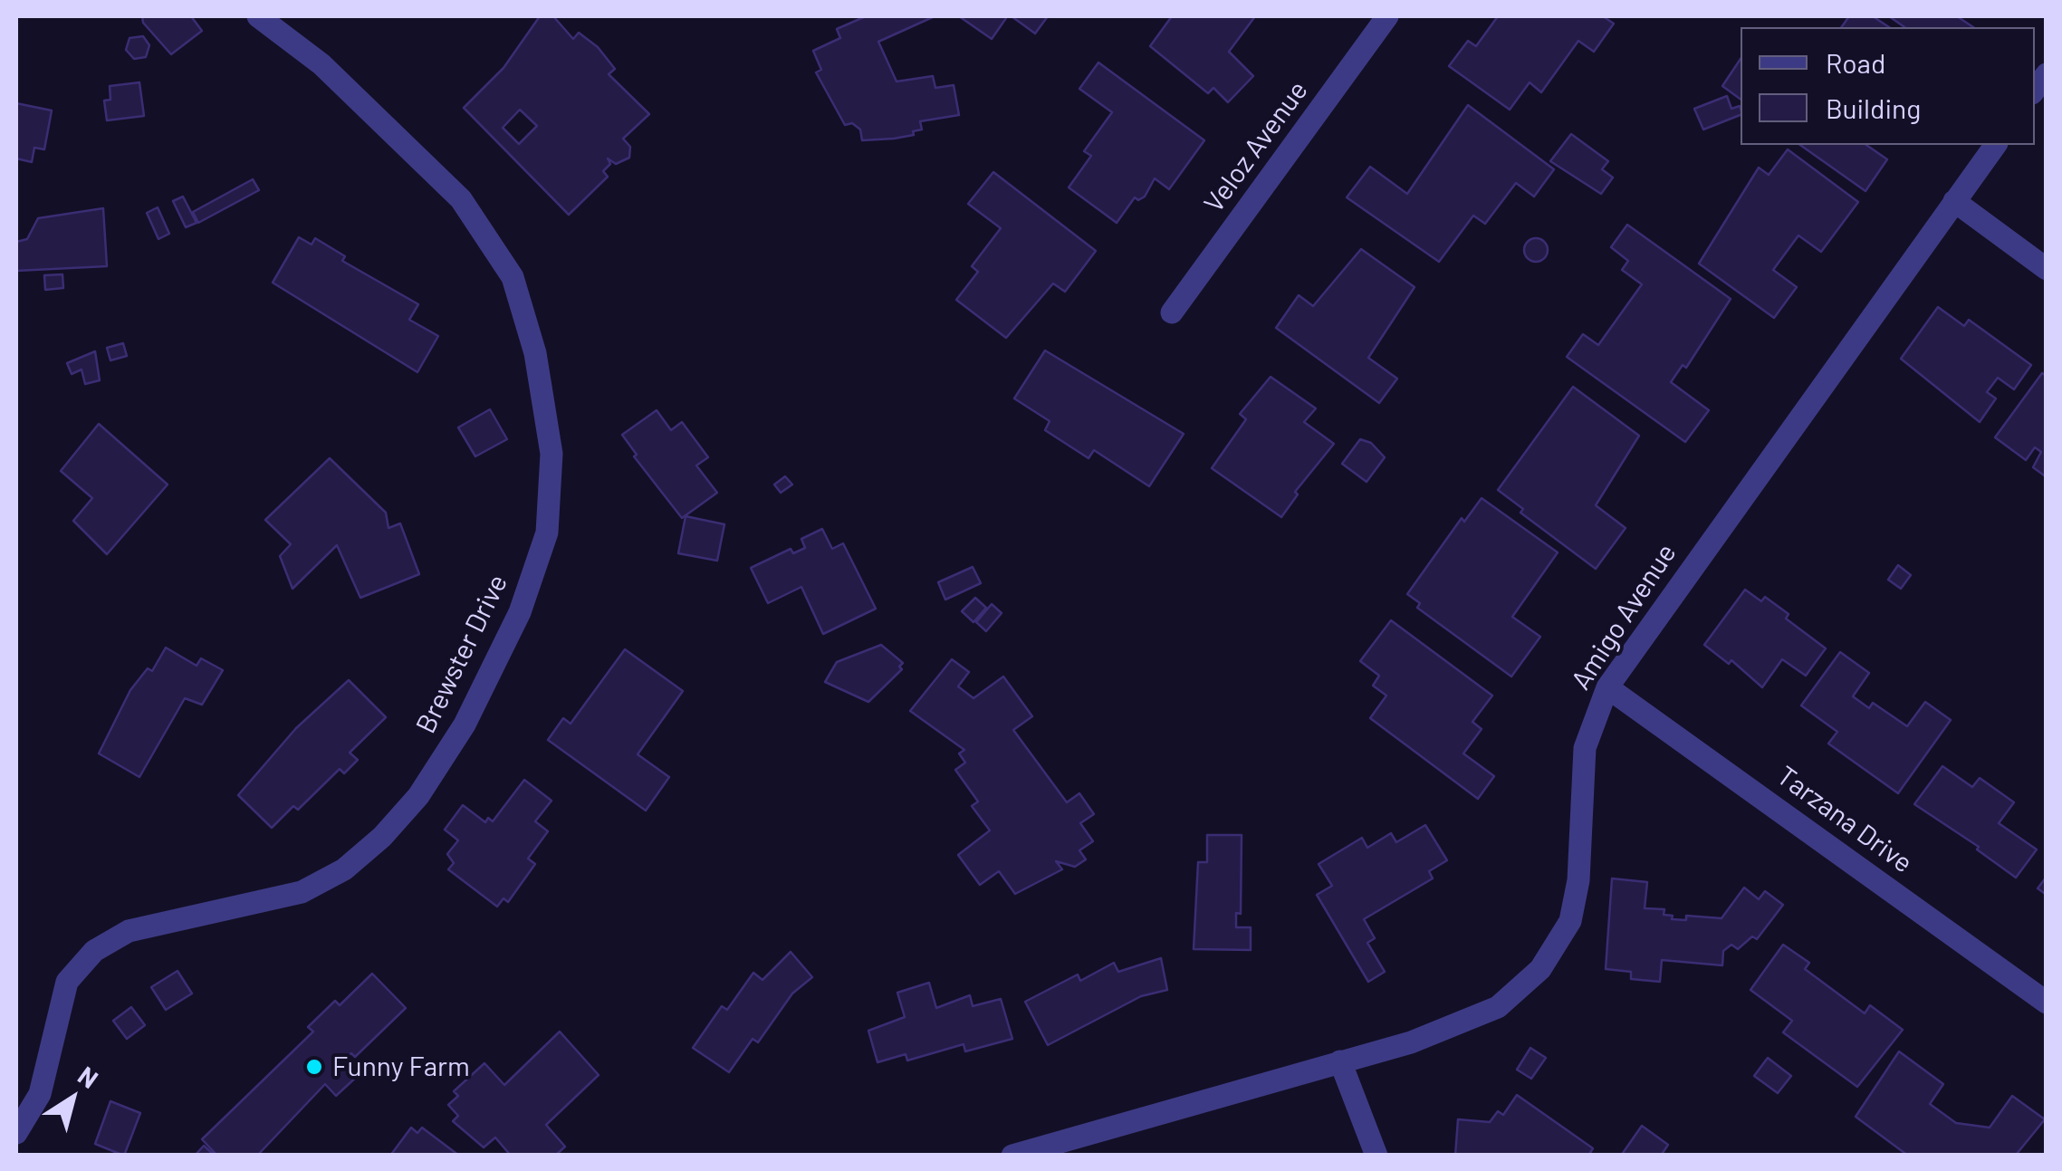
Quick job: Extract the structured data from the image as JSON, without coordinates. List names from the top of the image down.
{
  "streets": {
    "street": [
      "Veloz Avenue",
      "Amigo Avenue",
      "Brewster Drive",
      "Tarzana Drive"
    ]
  },
  "crossings": [
    ["Amigo Avenue", "Tarzana Drive"]
  ],
  "places": ["Funny Farm"],
  "legend": ["Road", "Building"],
  "north": "top right"
}
